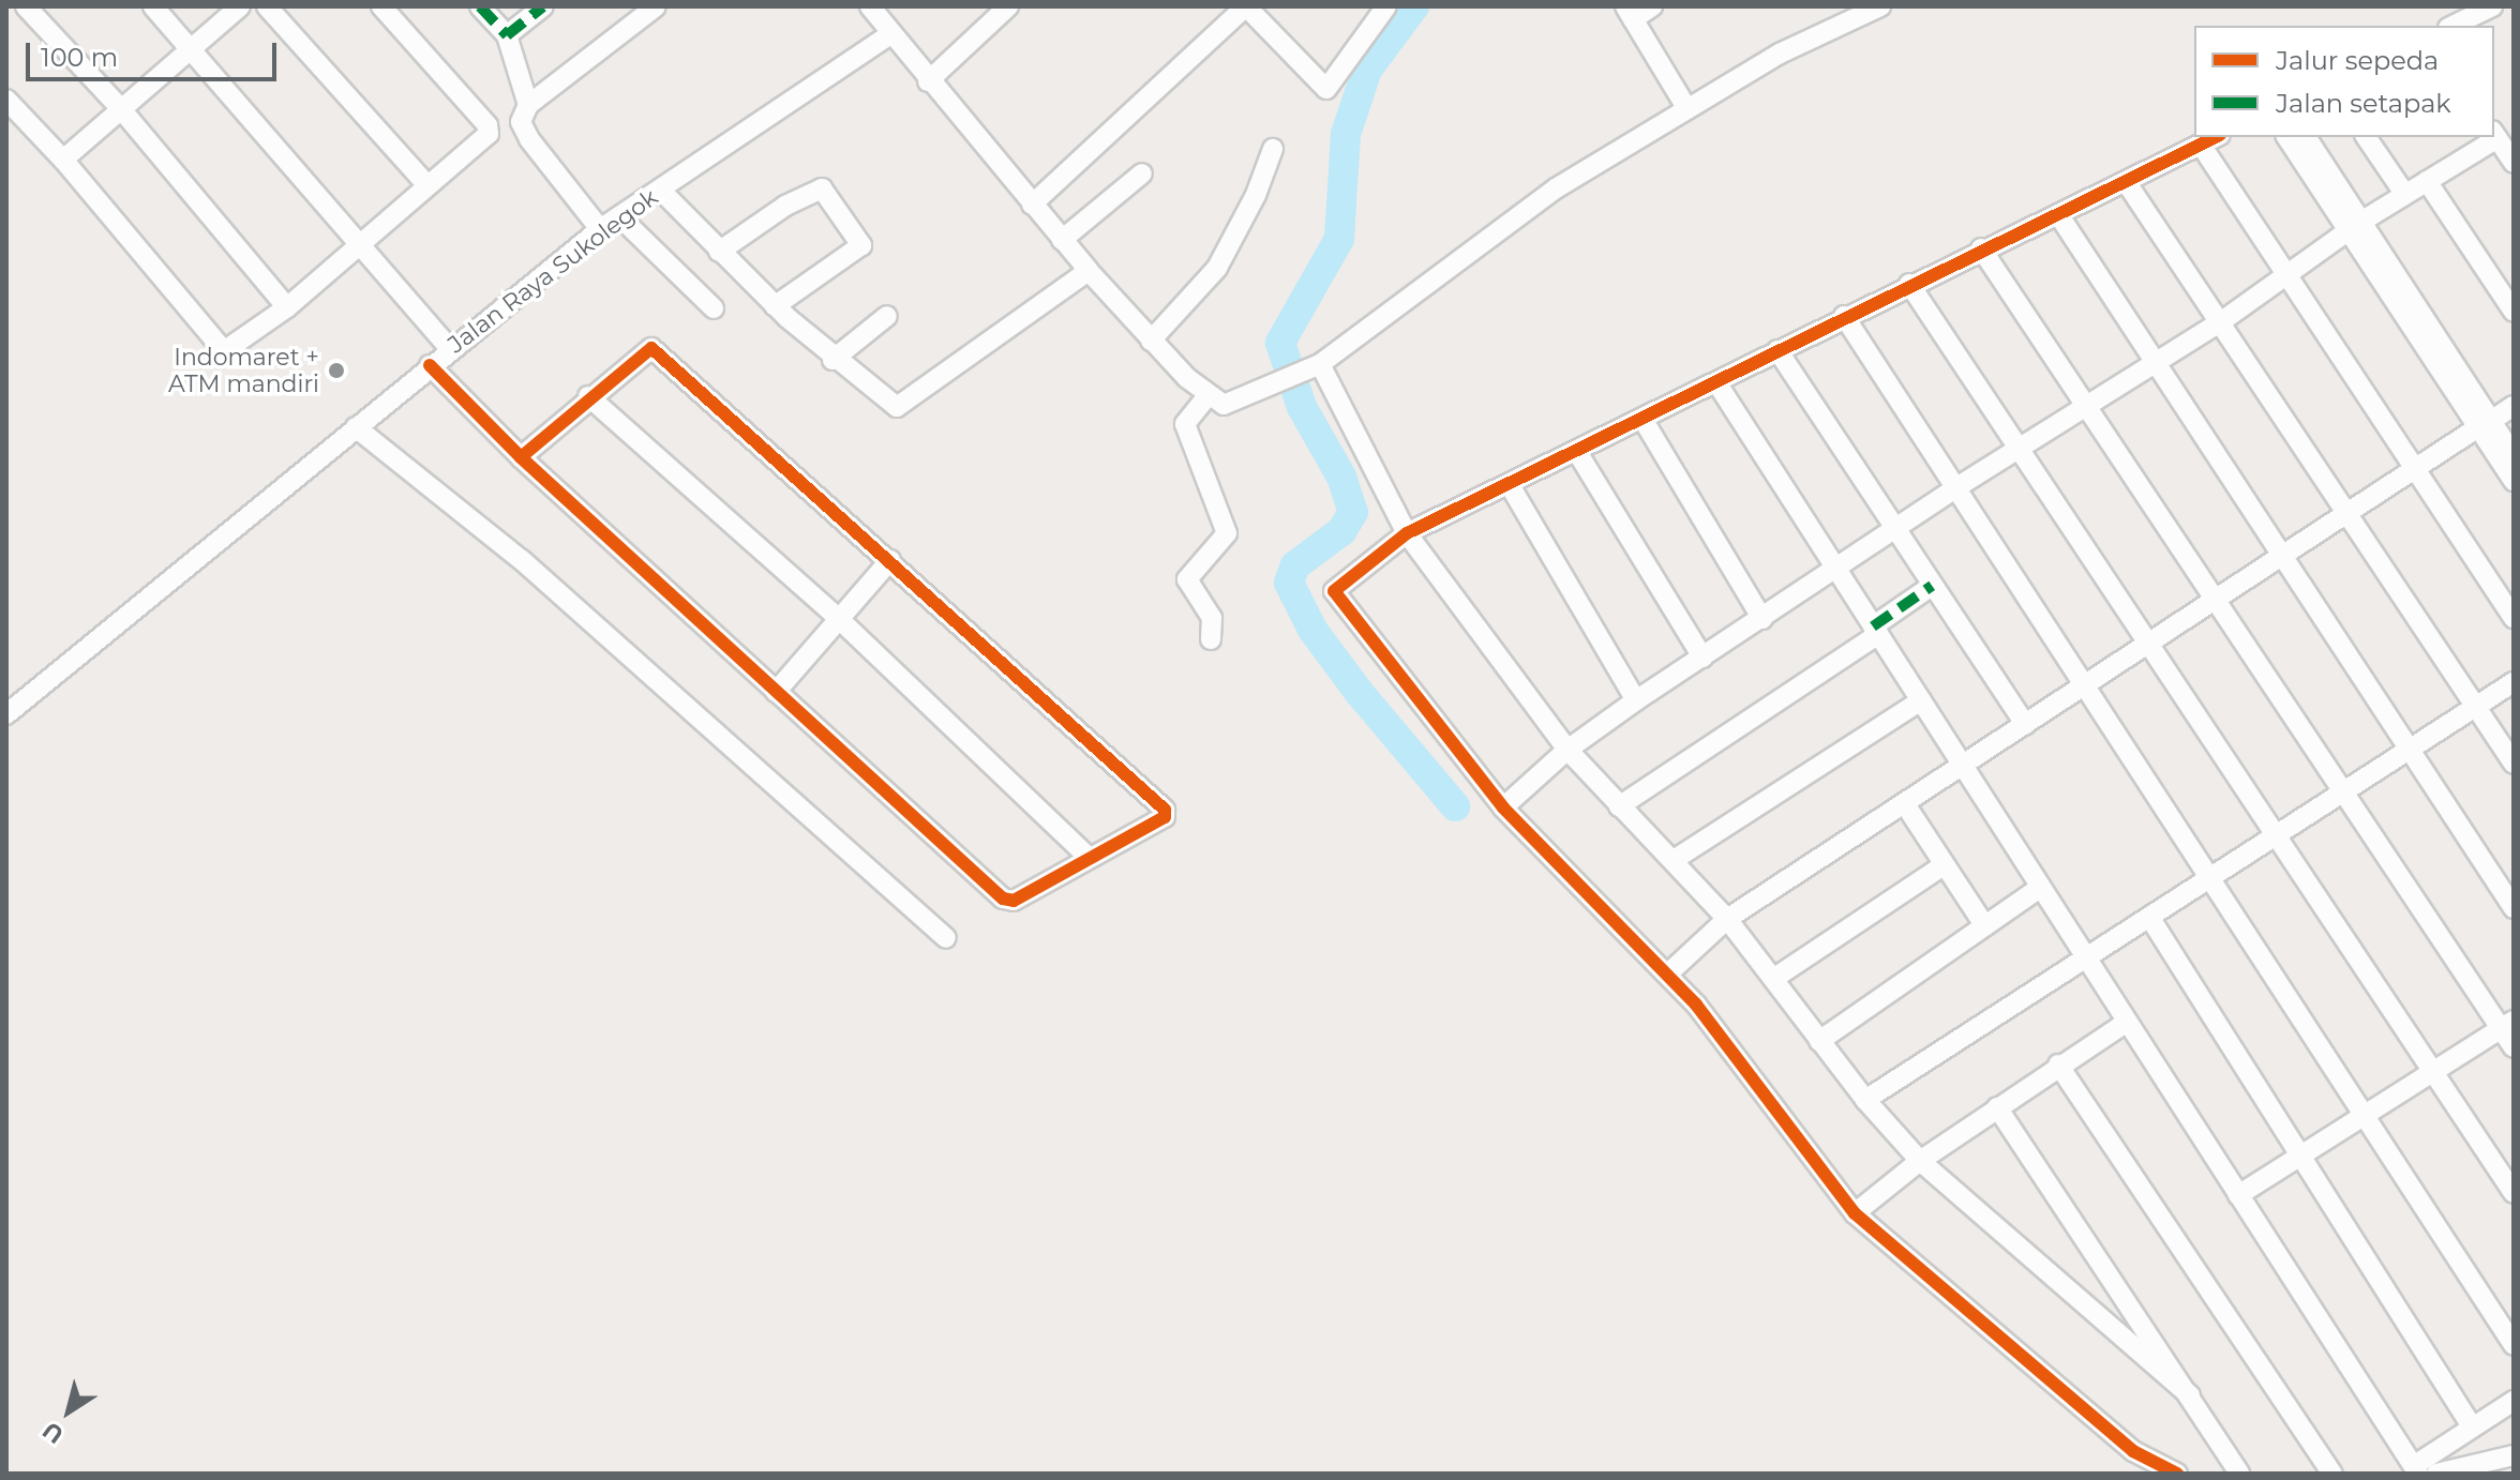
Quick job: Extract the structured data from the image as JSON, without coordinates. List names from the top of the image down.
{
  "streets": {
    "street": ["Jalan Raya Sukolegok"]
  },
  "places": ["Indomaret + ATM mandiri"],
  "legend": ["Jalur sepeda", "Jalan setapak"],
  "scale_bar": "100 m",
  "north": "bottom left"
}
